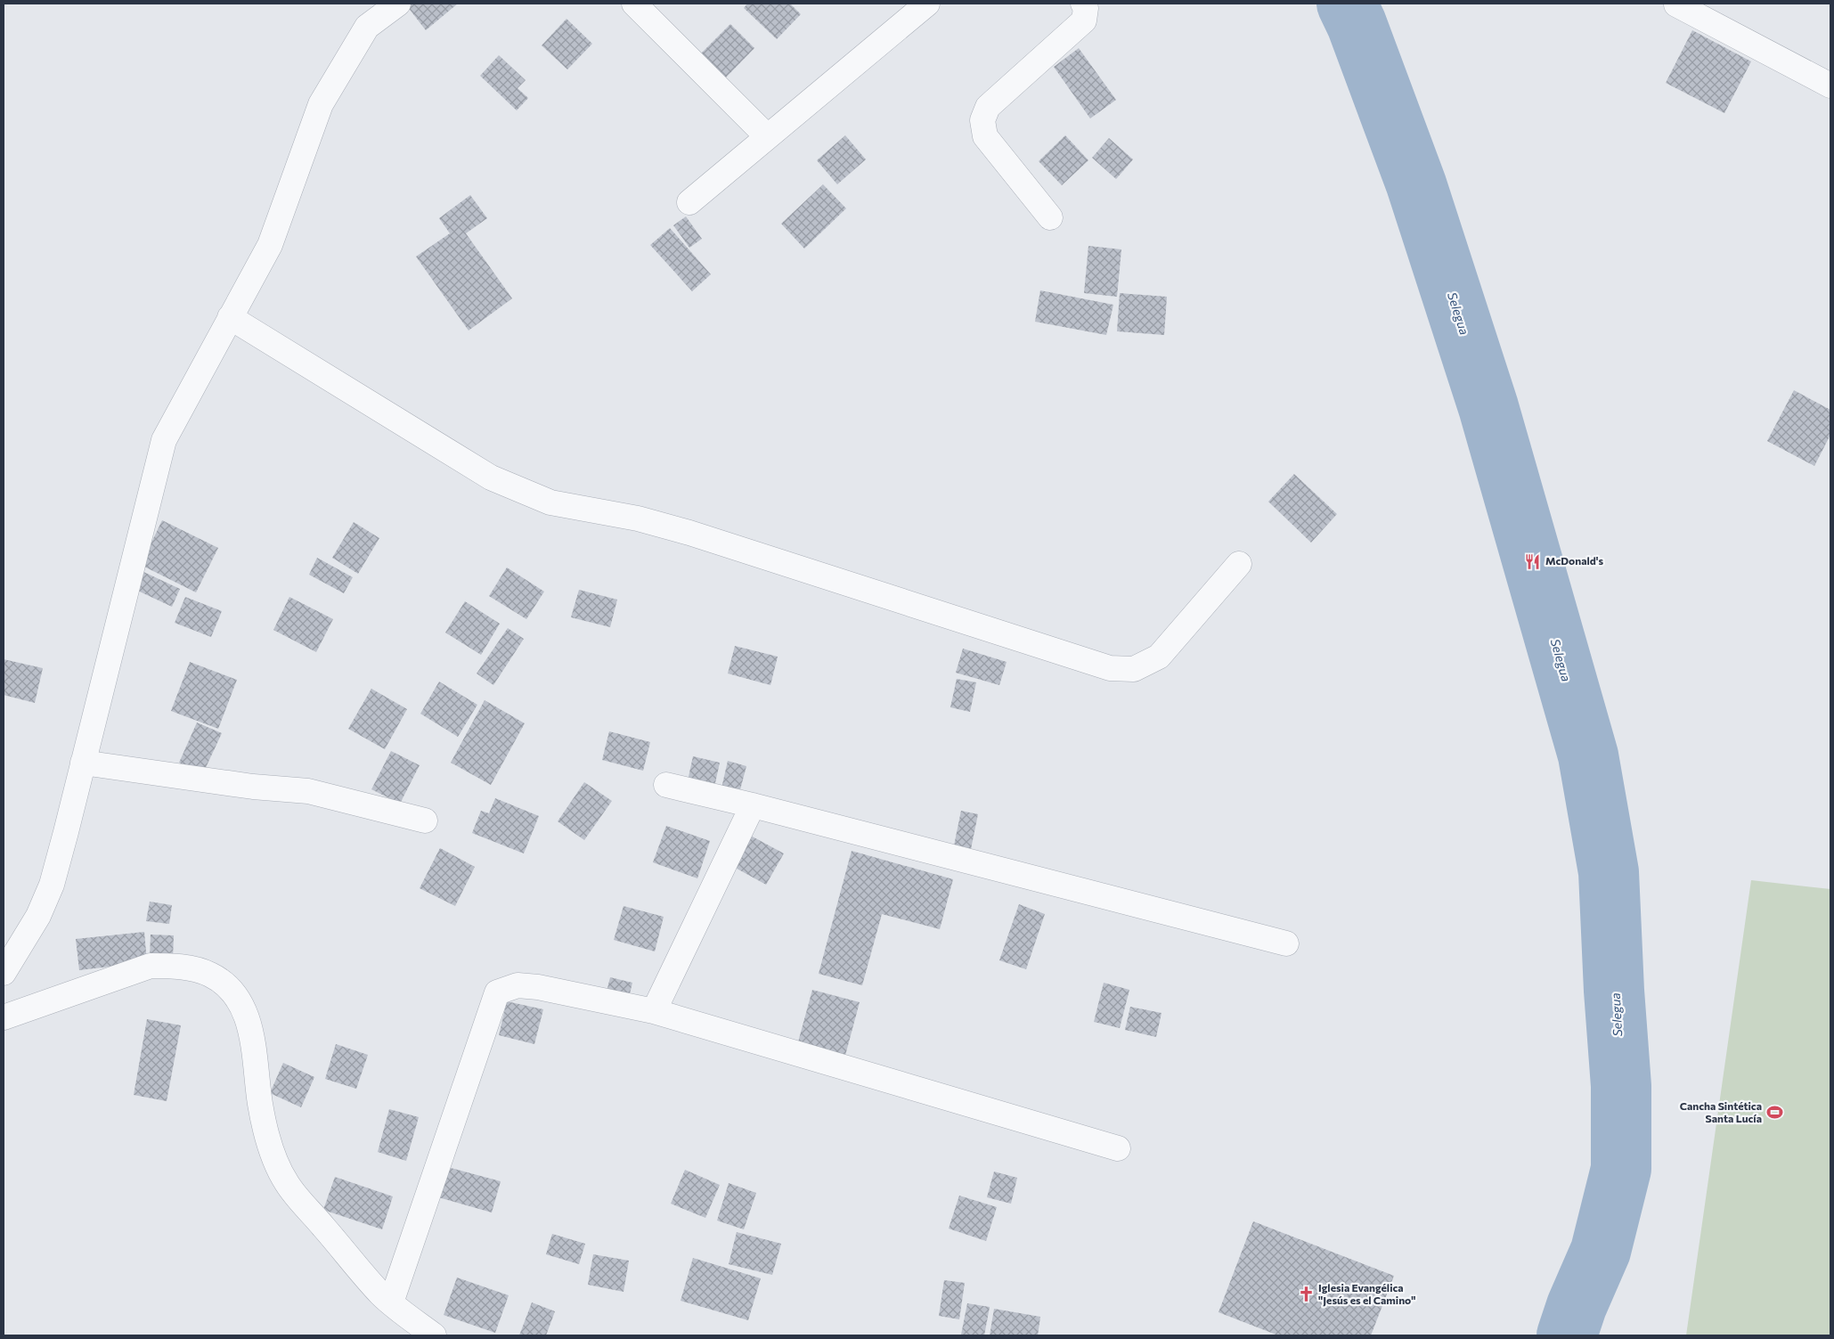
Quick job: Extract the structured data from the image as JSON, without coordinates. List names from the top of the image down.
{
  "water": ["Selegua"],
  "places": {
    "restaurant": ["McDonald's"],
    "sports": ["Cancha Sintética Santa Lucía"],
    "church": ["Iglesia Evangélica \"Jesús es el Camino\""]
  }
}
